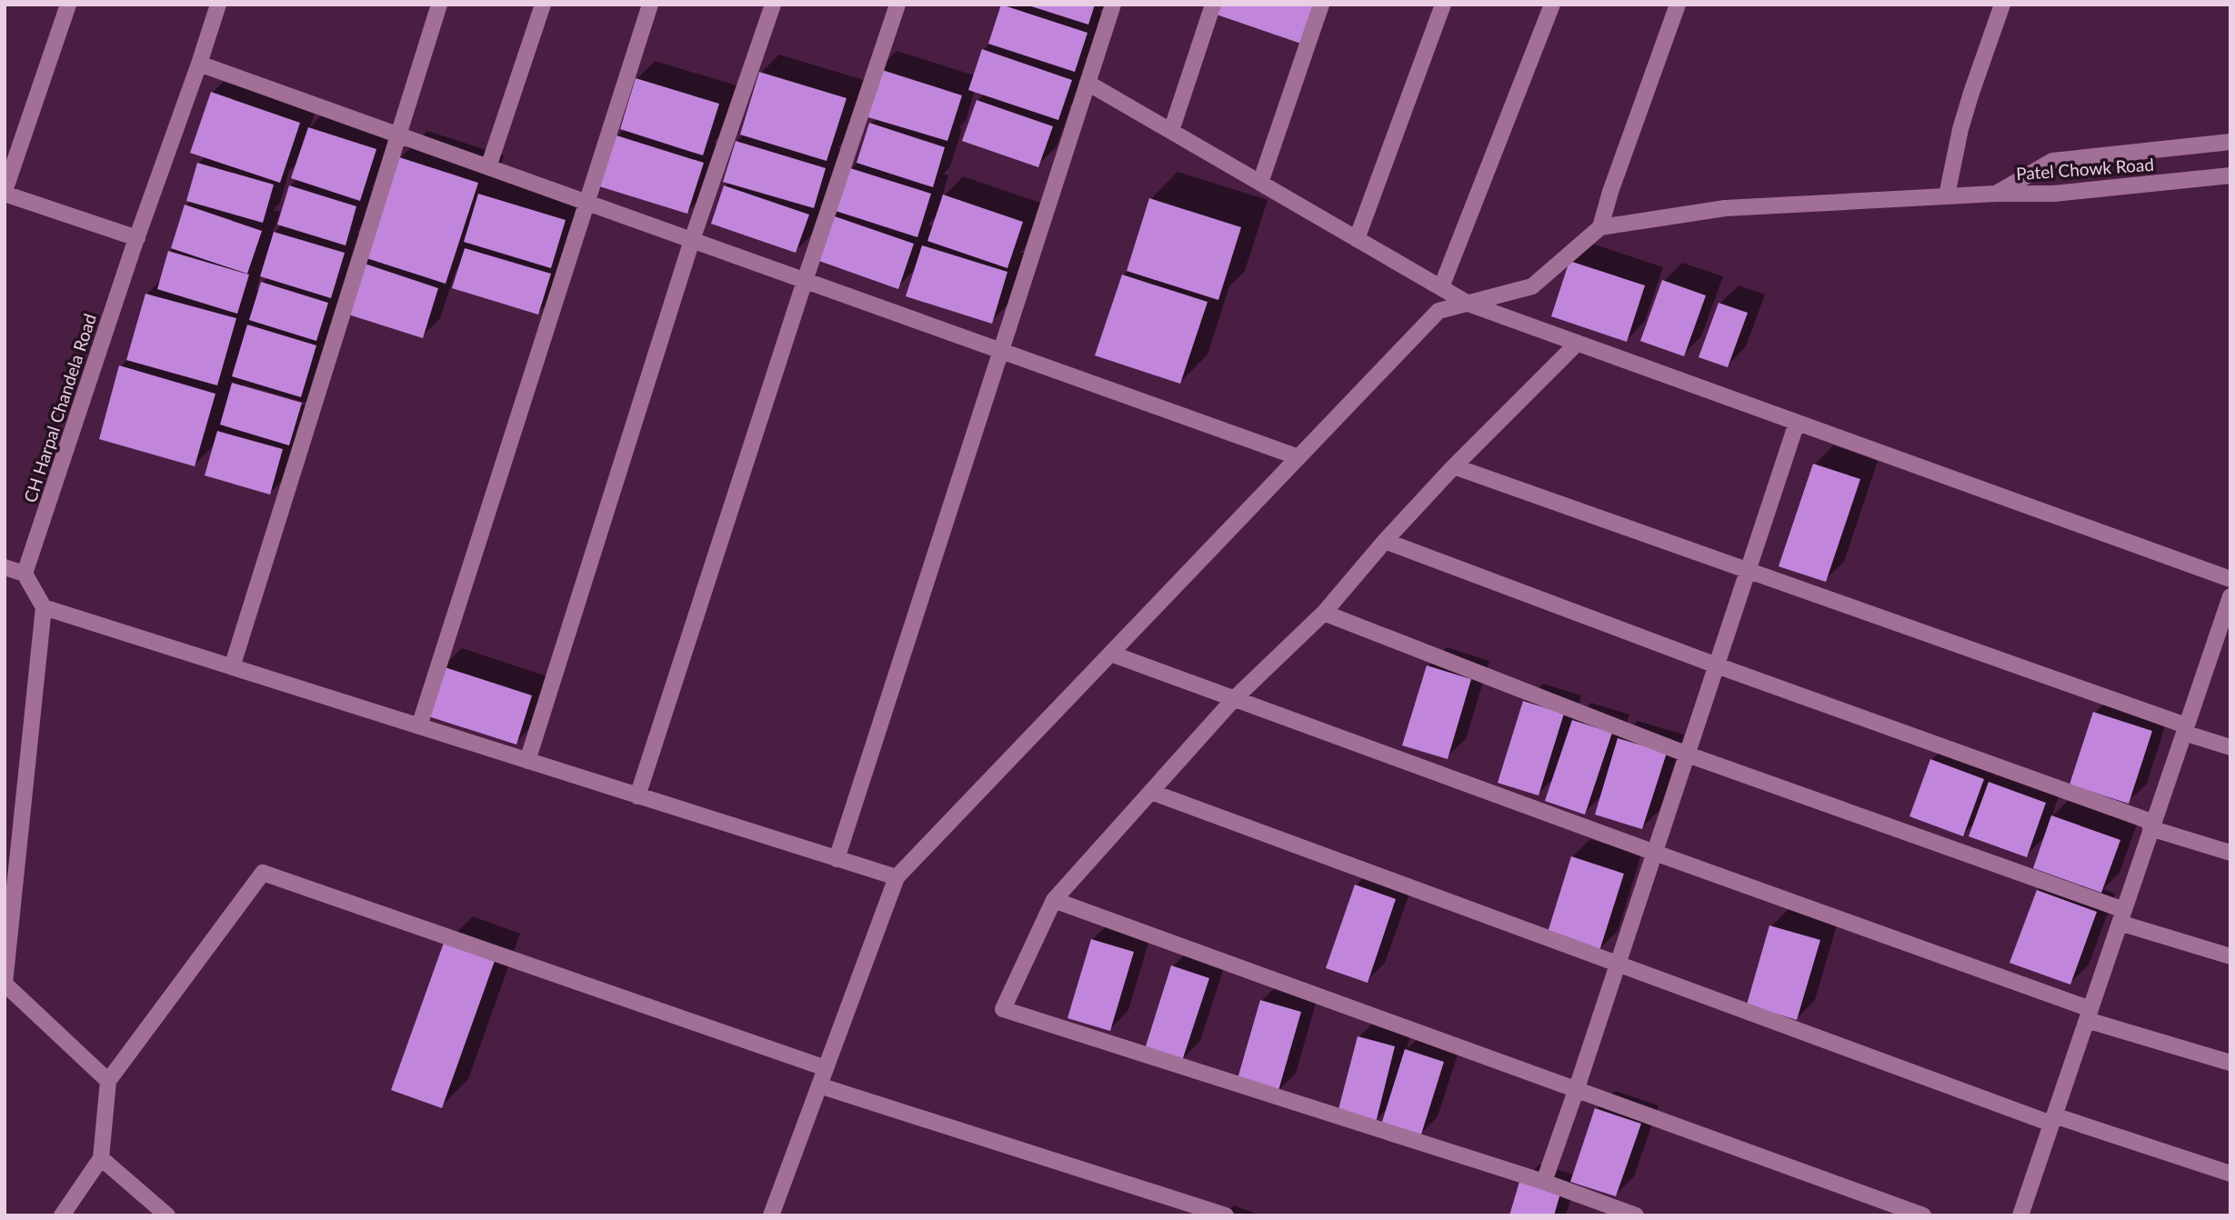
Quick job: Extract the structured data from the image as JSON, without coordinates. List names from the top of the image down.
{
  "streets": {
    "street": ["Patel Chowk Road", "CH Harpal Chandela Road"]
  }
}
